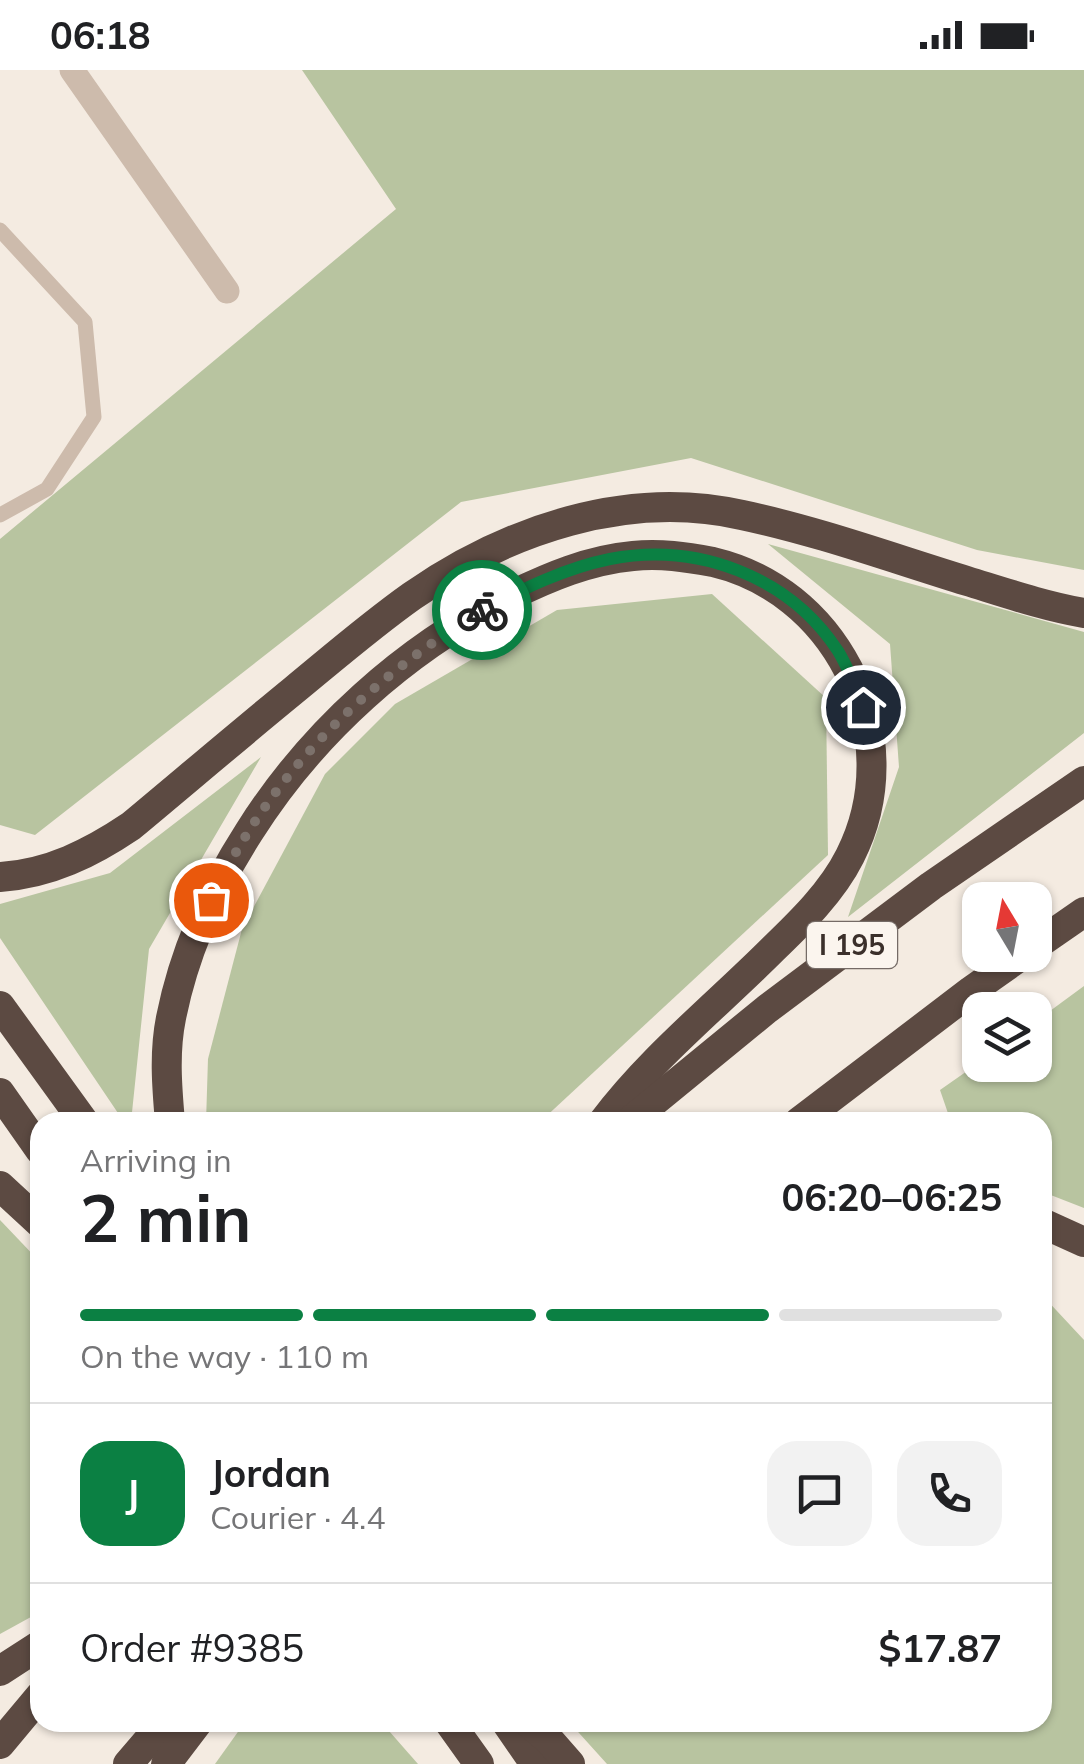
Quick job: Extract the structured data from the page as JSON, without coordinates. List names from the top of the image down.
{
  "streets": {
    "highway": ["I 195"]
  },
  "north": "top",
  "page": {
    "status": "06:18",
    "heading": ["2 min", "Arriving in", "06:20–06:25"],
    "panel": [
      "Jordan",
      "Courier · 4.4",
      "Order #9385",
      "$17.87"
    ],
    "bar": "On the way · 110 m",
    "round": "J"
  }
}
